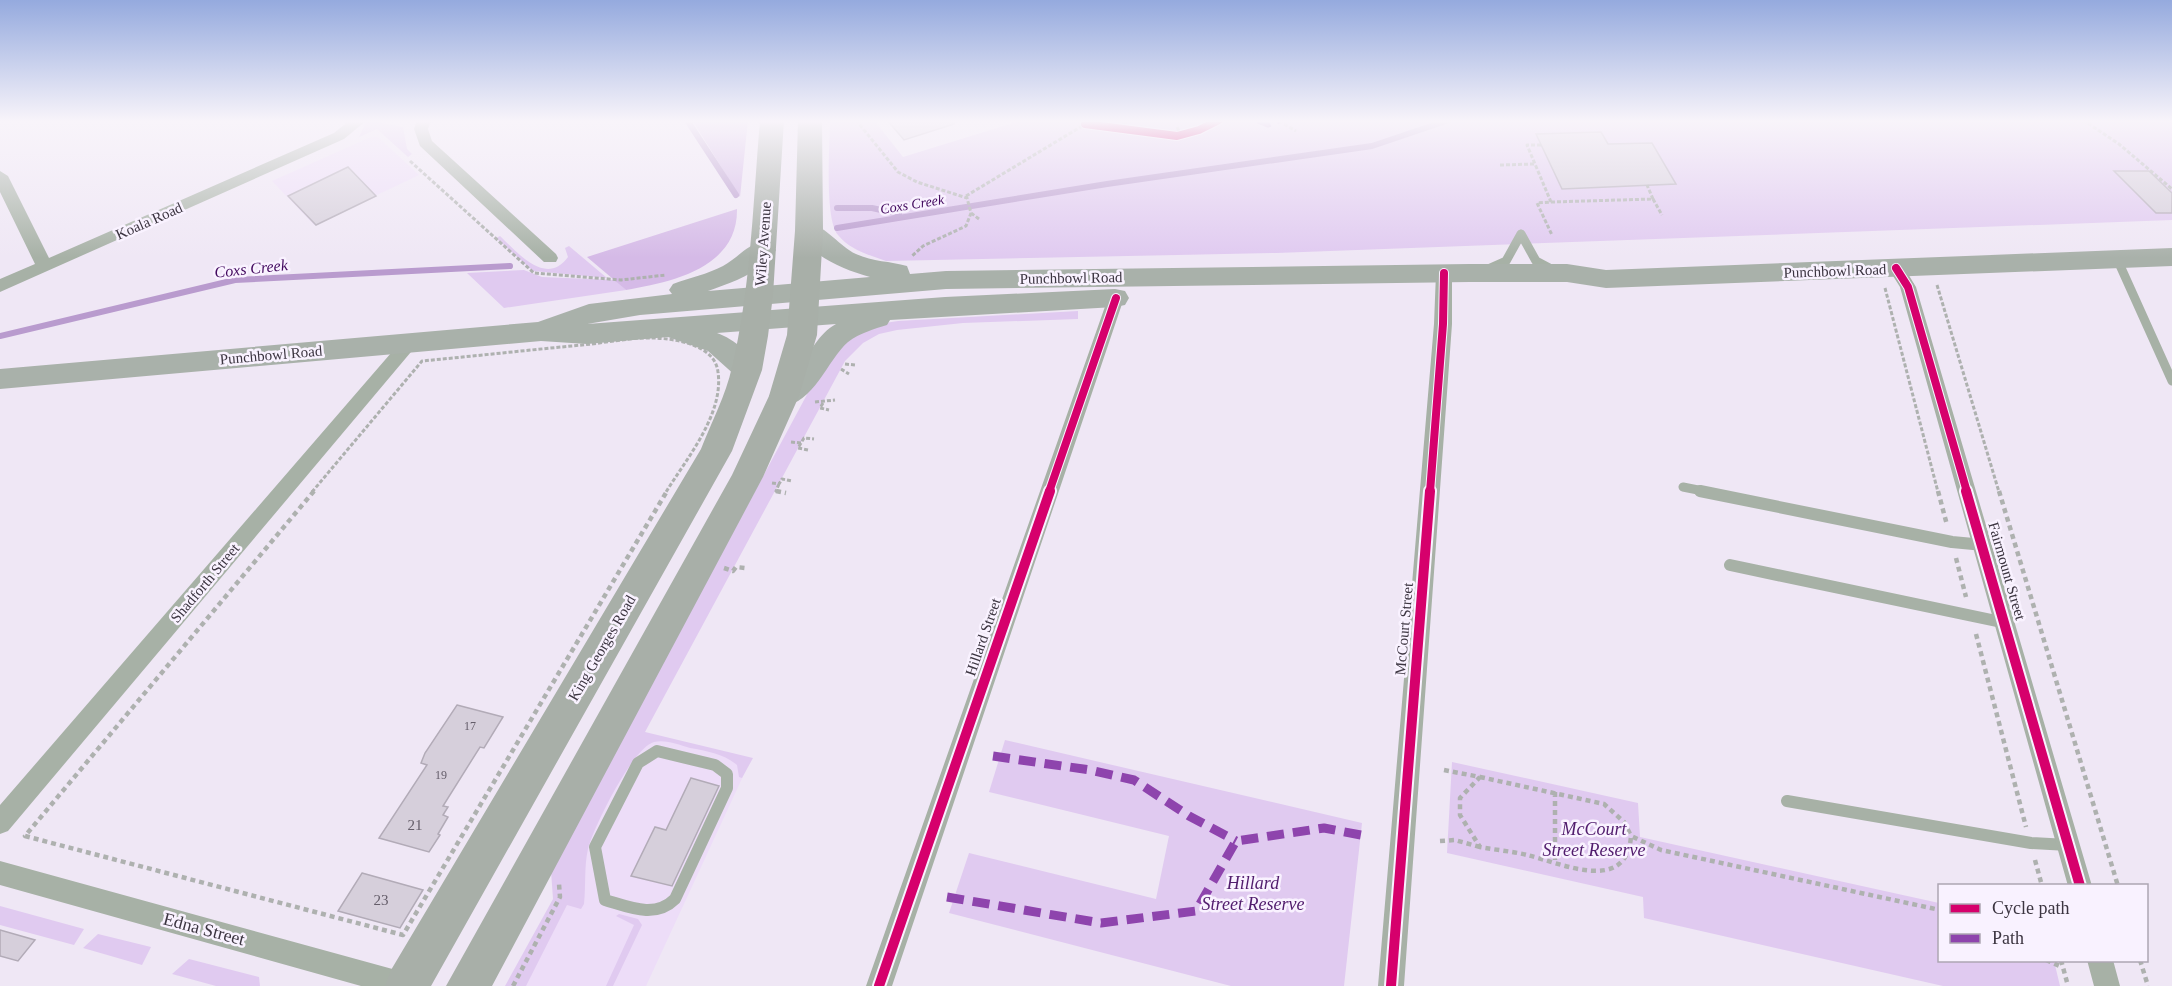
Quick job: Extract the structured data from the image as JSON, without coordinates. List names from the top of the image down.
{
  "streets": {
    "highway": ["Wiley Avenue", "King Georges Road"],
    "main road": ["Punchbowl Road"],
    "street": [
      "Koala Road",
      "Fairmount Street",
      "Shadforth Street",
      "McCourt Street",
      "Hillard Street",
      "Edna Street"
    ]
  },
  "crossings": [
    ["Wiley Avenue", "Punchbowl Road"],
    ["Wiley Avenue", "King Georges Road"],
    ["Punchbowl Road", "Fairmount Street"],
    ["Punchbowl Road", "Shadforth Street"],
    ["Punchbowl Road", "McCourt Street"],
    ["Punchbowl Road", "Hillard Street"],
    ["Punchbowl Road", "King Georges Road"],
    ["King Georges Road", "Edna Street"]
  ],
  "water": ["Coxs Creek"],
  "parks": ["McCourt Street Reserve", "Hillard Street Reserve"],
  "house_numbers": [
    "17",
    "19",
    "21",
    "23"
  ],
  "legend": ["Cycle path", "Path"]
}
